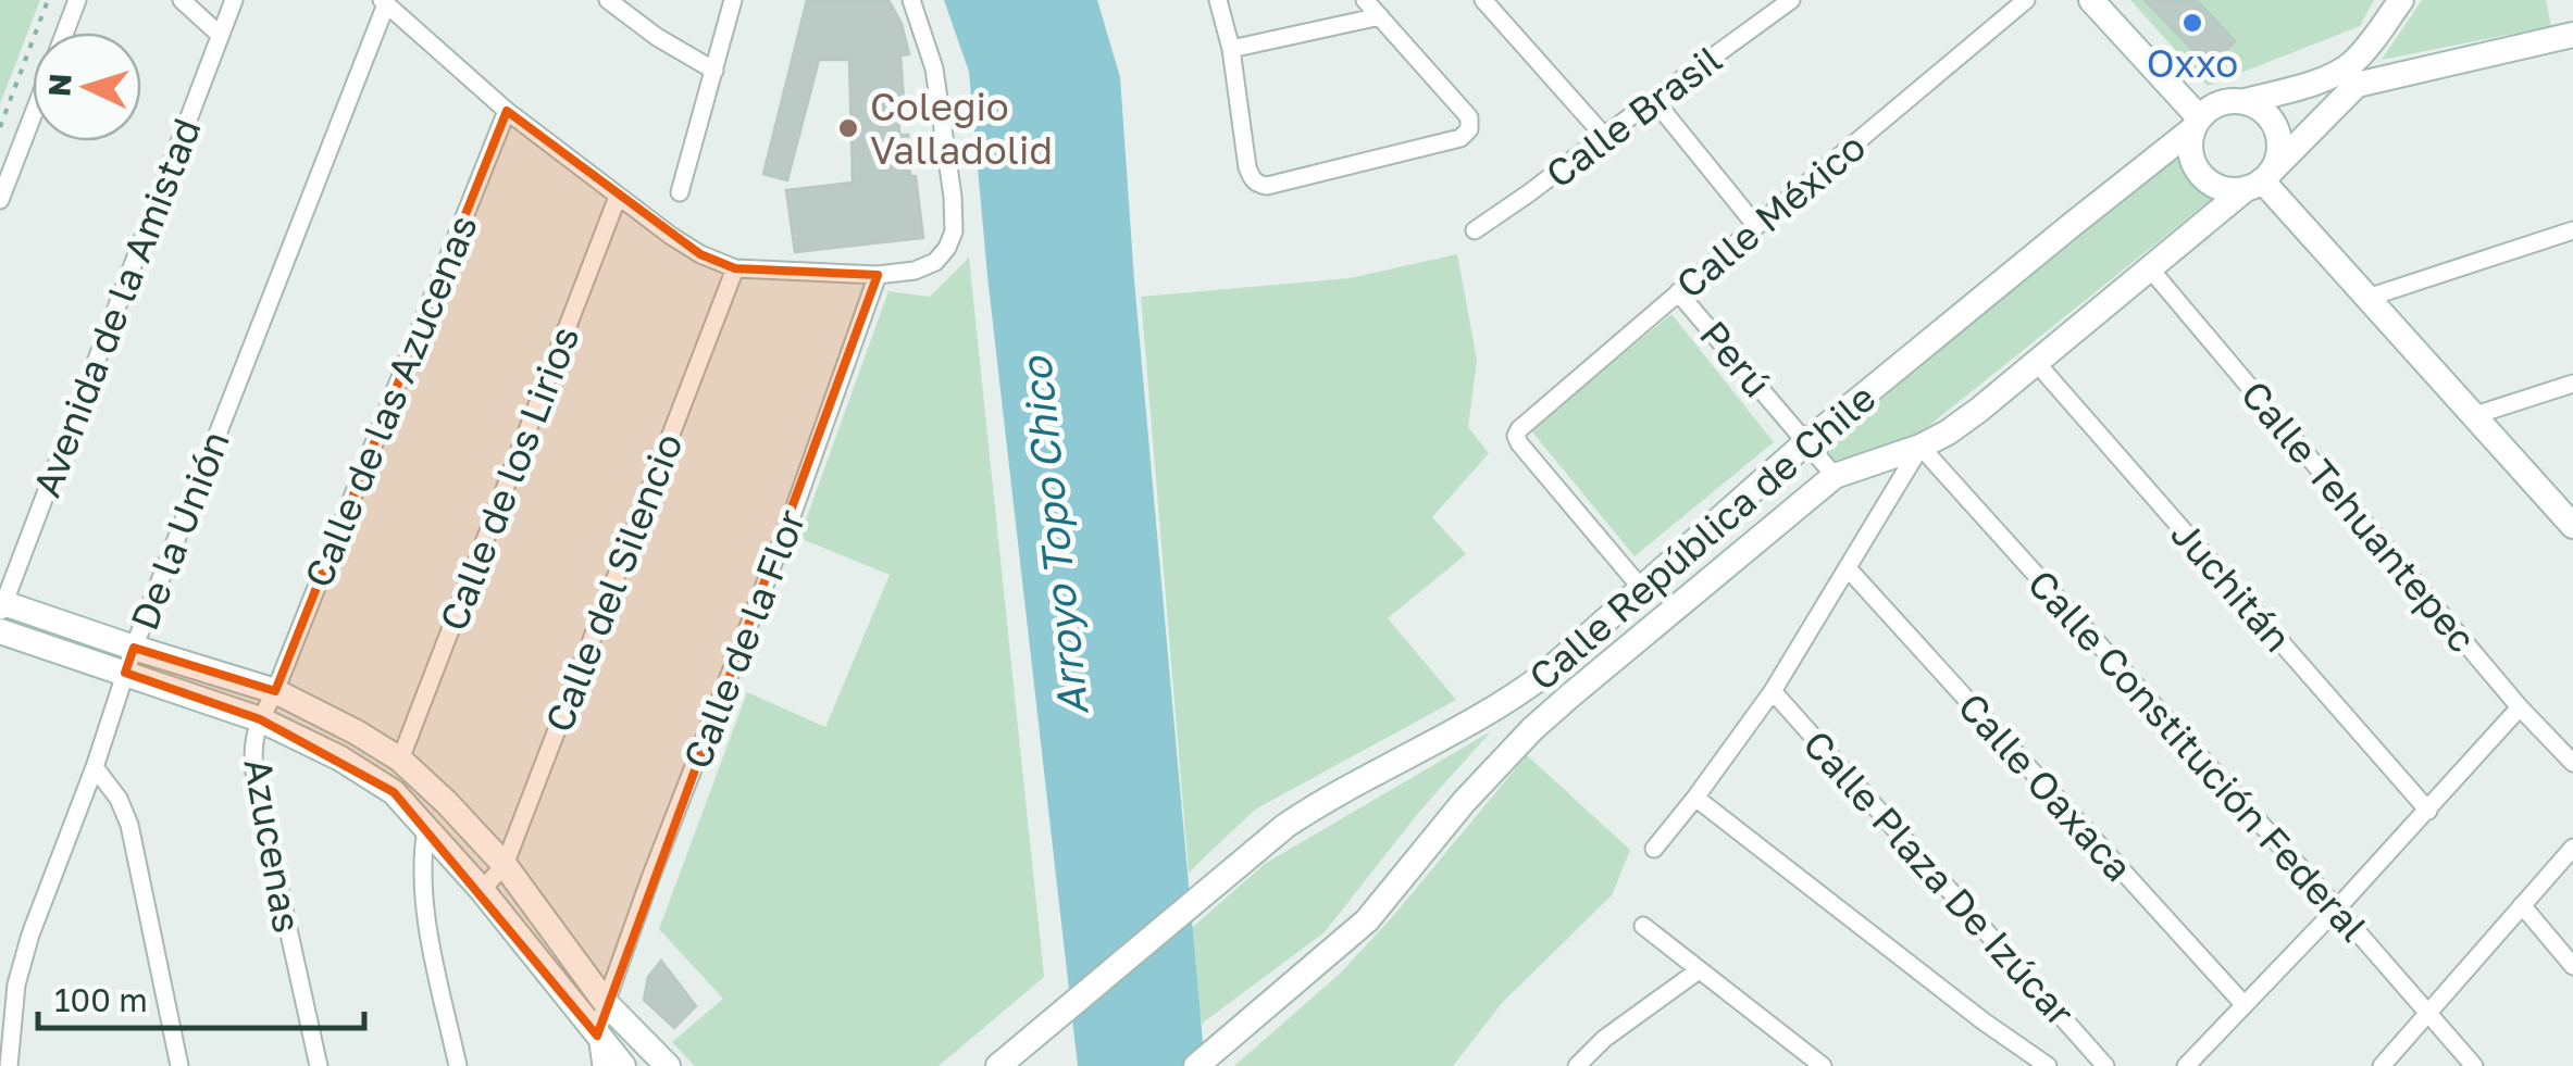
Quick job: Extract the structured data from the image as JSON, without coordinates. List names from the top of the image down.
{
  "streets": {
    "street": [
      "Calle Brasil",
      "Calle México",
      "Avenida de la Amistad",
      "Perú",
      "Calle de las Azucenas",
      "Calle de los Lirios",
      "Calle Tehuantepec",
      "De la Unión",
      "Calle República de Chile",
      "Calle del Silencio",
      "Juchitán",
      "Calle de la Flor",
      "Calle Constitución Federal",
      "Calle Oaxaca",
      "Azucenas",
      "Calle Plaza De Izúcar"
    ]
  },
  "crossings": [
    ["Calle México", "Perú"],
    ["Calle México", "Calle República de Chile"],
    ["Perú", "Calle República de Chile"],
    ["Calle de las Azucenas", "Azucenas"],
    ["Calle Tehuantepec", "Calle República de Chile"],
    ["Calle República de Chile", "Juchitán"],
    ["Calle República de Chile", "Calle Constitución Federal"]
  ],
  "water": ["Arroyo Topo Chico"],
  "places": ["Oxxo", "Colegio Valladolid"],
  "scale_bar": "100 m",
  "north": "left"
}
